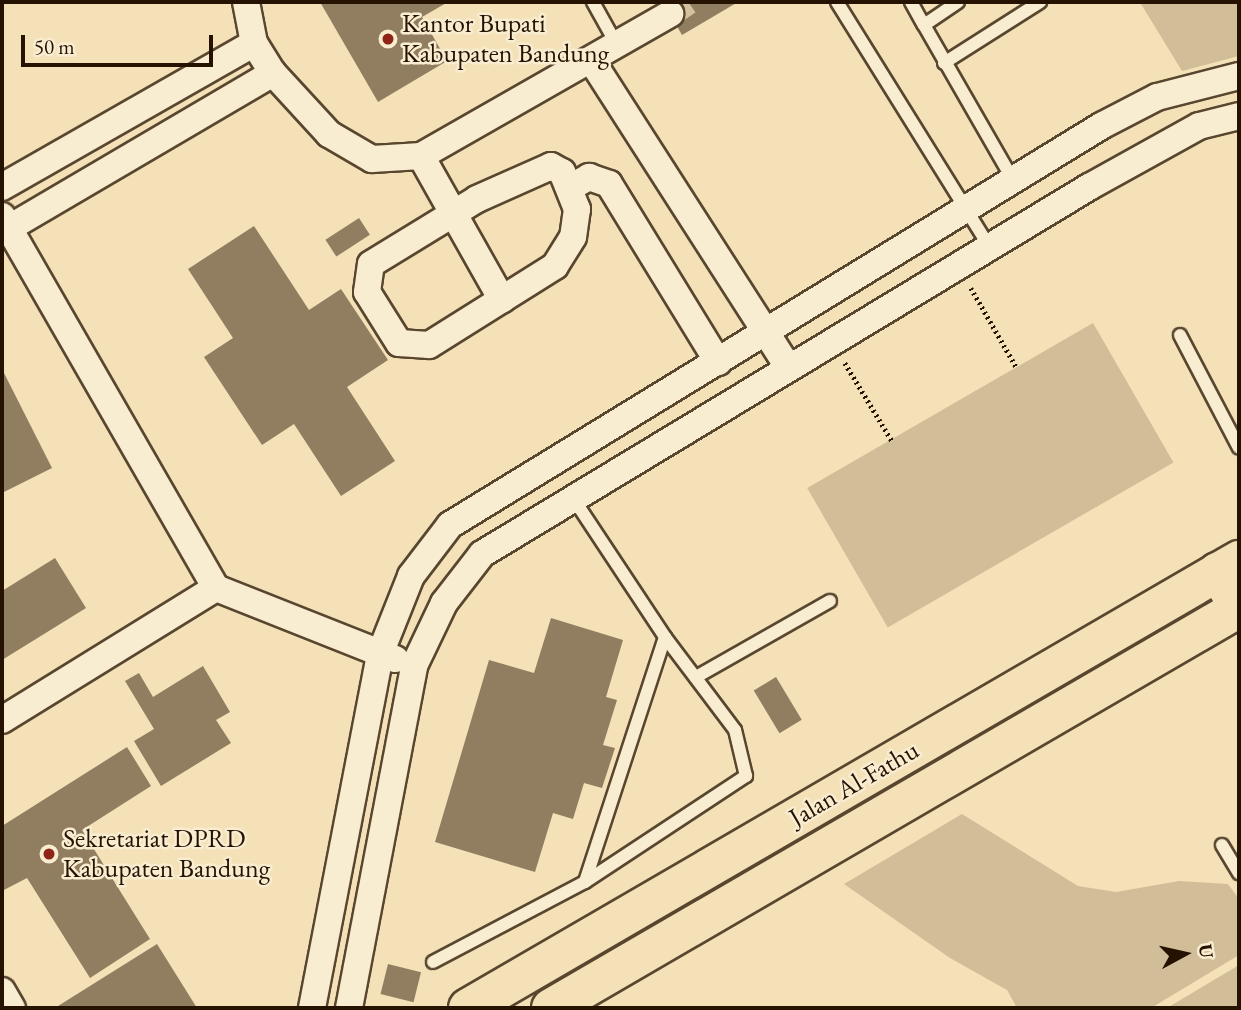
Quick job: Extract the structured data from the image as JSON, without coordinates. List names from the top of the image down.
{
  "streets": {
    "highway": ["Jalan Al-Fathu"]
  },
  "places": ["Kantor Bupati Kabupaten Bandung", "Sekretariat DPRD Kabupaten Bandung"],
  "scale_bar": "50 m",
  "north": "right"
}
